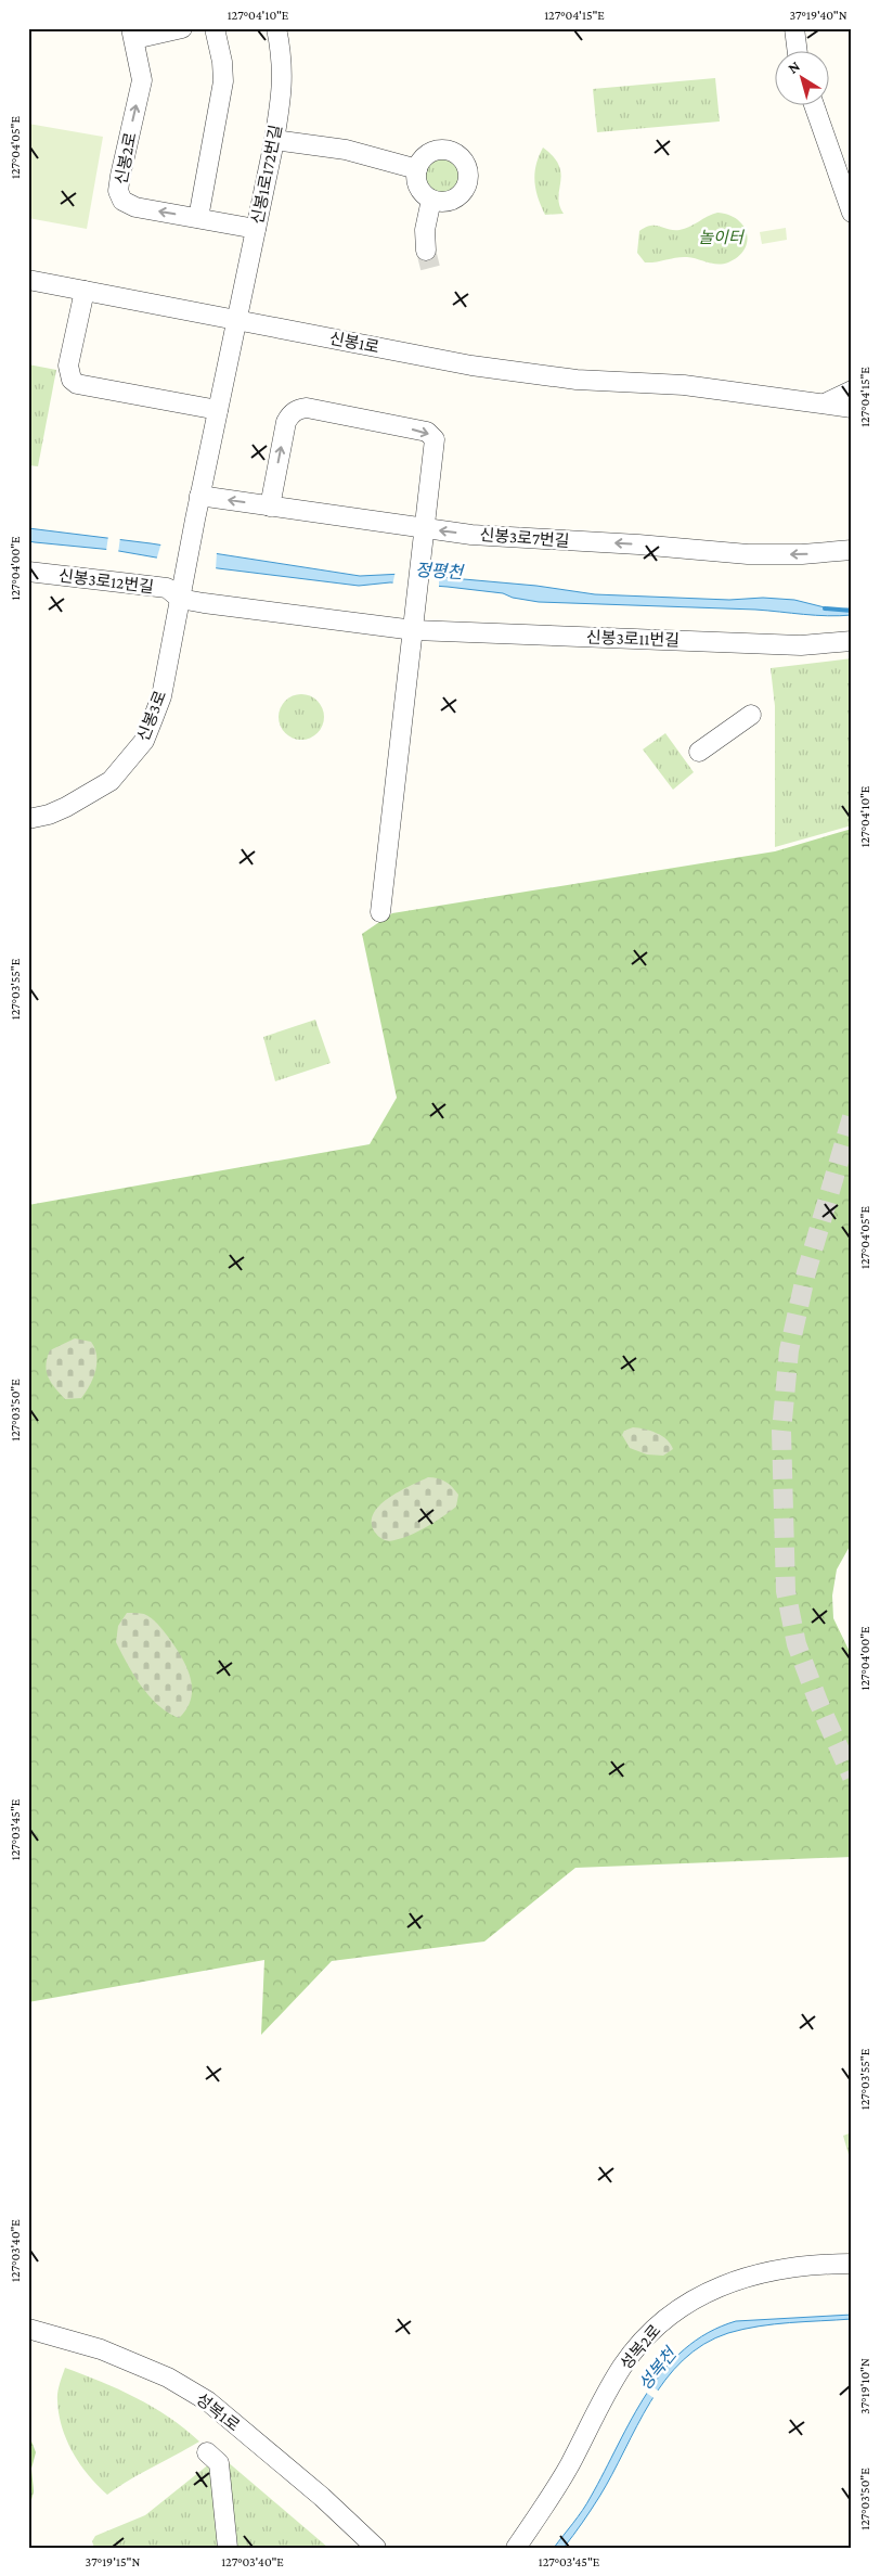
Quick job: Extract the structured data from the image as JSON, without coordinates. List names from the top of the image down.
{
  "streets": {
    "street": [
      "신봉2로",
      "신봉1로172번길",
      "신봉1로",
      "신봉3로7번길",
      "신봉3로12번길",
      "신봉3로11번길",
      "신봉3로",
      "성복2로",
      "성복1로"
    ]
  },
  "crossings": [
    ["신봉2로", "신봉1로172번길"],
    ["신봉1로172번길", "신봉1로"],
    ["신봉3로7번길", "신봉3로"],
    ["신봉3로12번길", "신봉3로11번길"],
    ["신봉3로12번길", "신봉3로"],
    ["신봉3로11번길", "신봉3로"]
  ],
  "one_way": ["신봉3로7번길"],
  "water": ["정평천", "성복천"],
  "parks": ["놀이터"],
  "north": "top left",
  "coordinates": [
    "127°04'10\"E",
    "127°04'15\"E",
    "37°19'40\"N",
    "127°04'05\"E",
    "127°04'00\"E",
    "127°03'55\"E",
    "127°03'50\"E",
    "127°03'45\"E",
    "127°03'40\"E",
    "37°19'10\"N",
    "37°19'15\"N"
  ]
}
